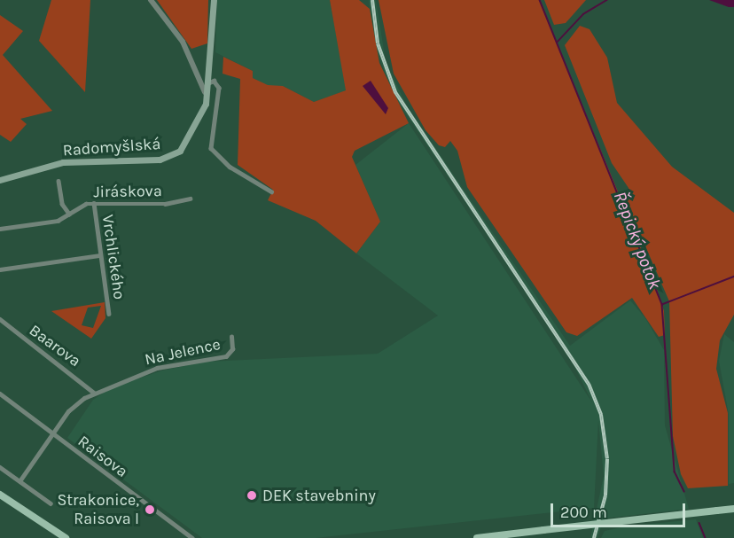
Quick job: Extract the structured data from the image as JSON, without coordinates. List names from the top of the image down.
{
  "streets": {
    "main road": ["Radomyšlská"],
    "street": [
      "Jiráskova",
      "Vrchlického",
      "Baarova",
      "Na Jelence",
      "Raisova"
    ]
  },
  "crossings": [
    ["Jiráskova", "Vrchlického"],
    ["Baarova", "Na Jelence"],
    ["Na Jelence", "Raisova"]
  ],
  "water": ["Řepický potok"],
  "places": ["DEK stavebniny", "Strakonice, Raisova I"],
  "scale_bar": "200 m"
}
